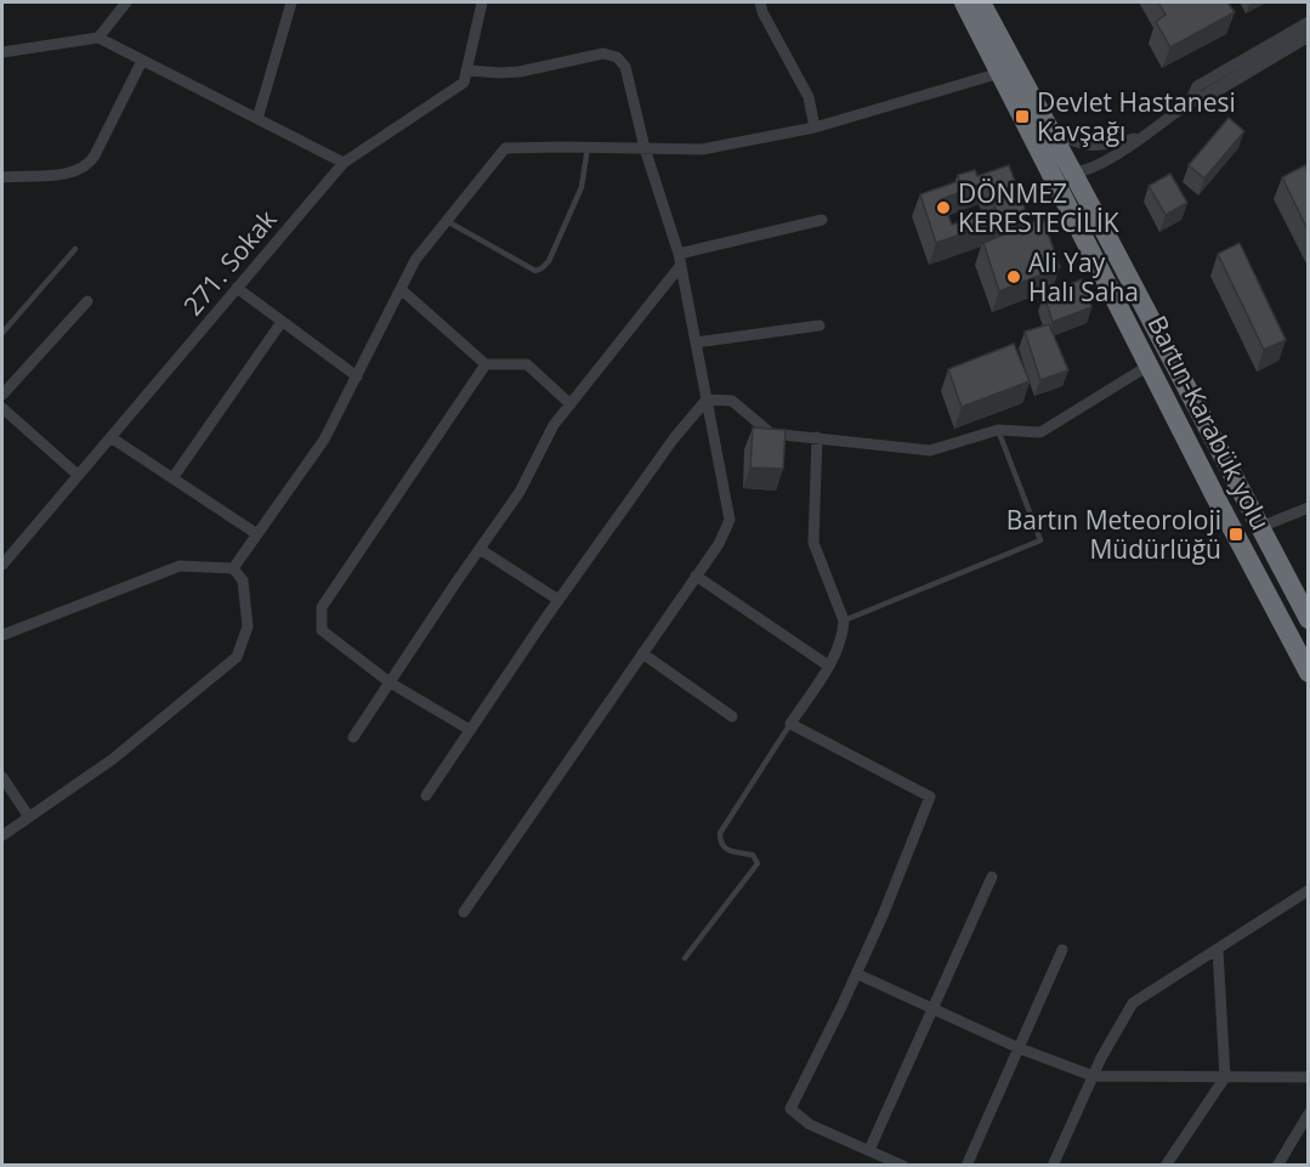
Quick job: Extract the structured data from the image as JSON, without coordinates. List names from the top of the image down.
{
  "streets": {
    "highway": ["Bartın-Karabük yolu"],
    "street": ["271. Sokak"]
  },
  "places": {
    "transit": ["Devlet Hastanesi Kavşağı", "Bartın Meteoroloji Müdürlüğü"],
    "other": ["DÖNMEZ KERESTECİLİK", "Ali Yay Halı Saha"]
  }
}
